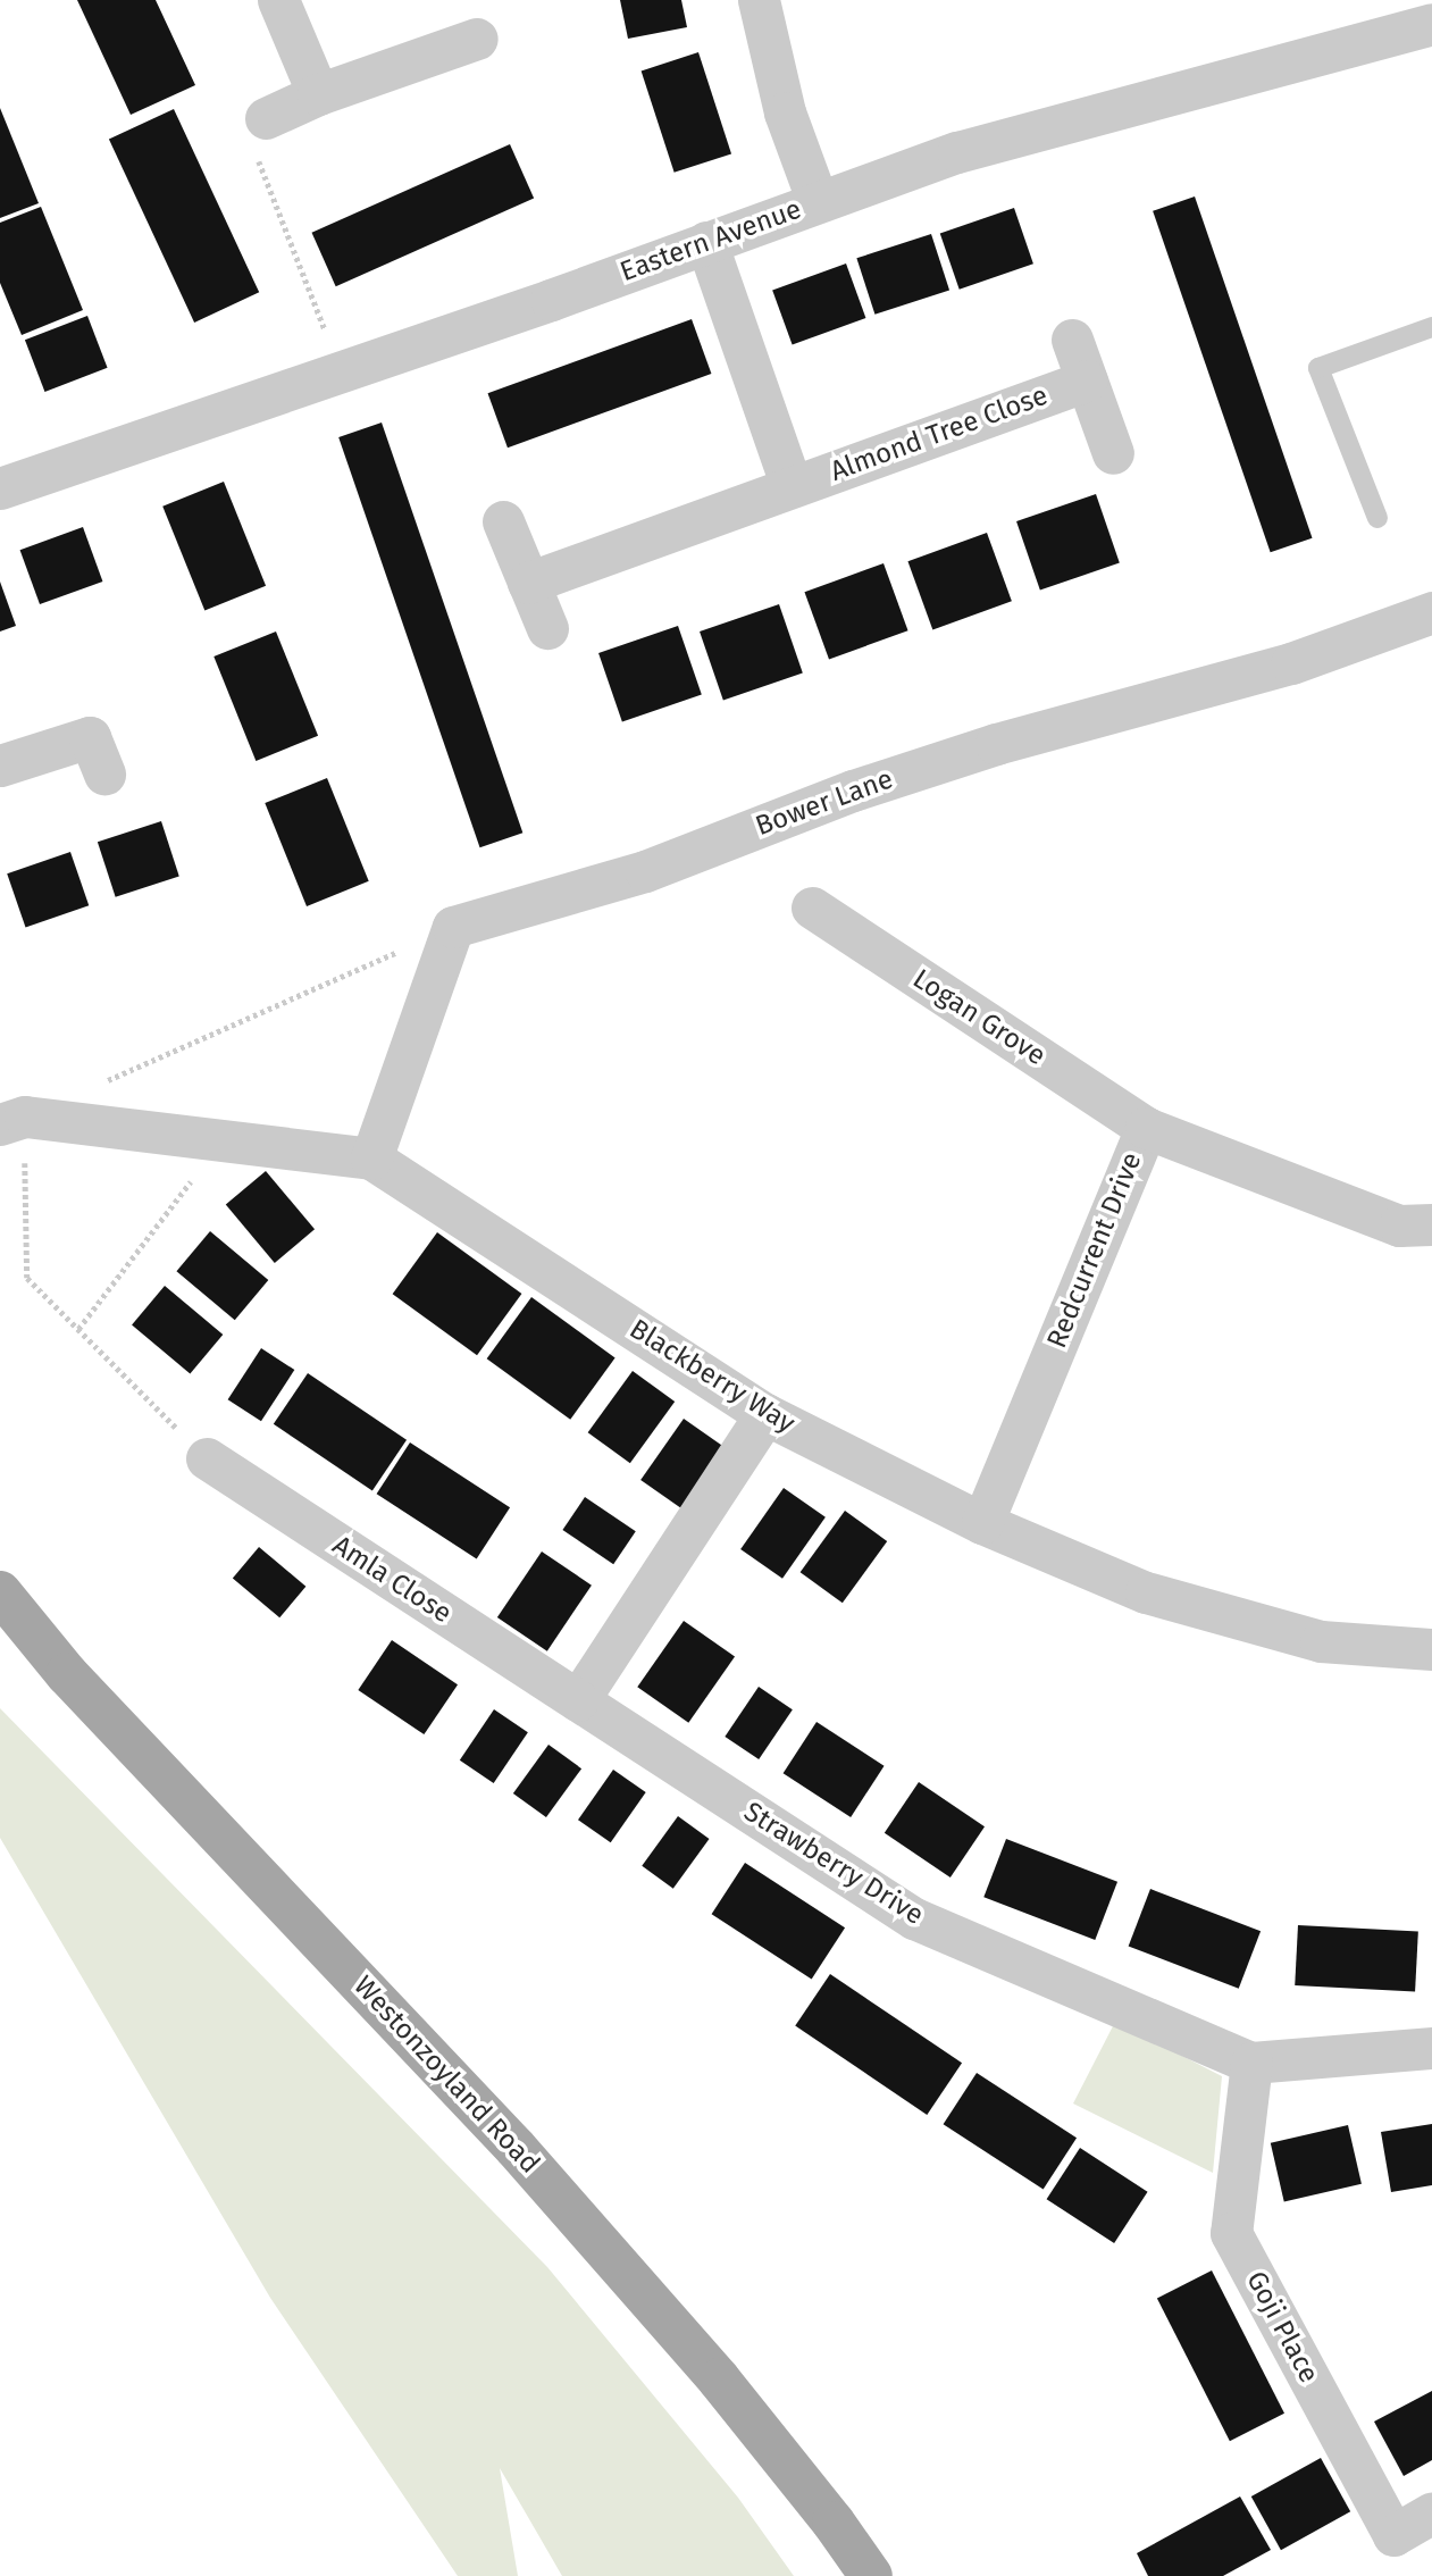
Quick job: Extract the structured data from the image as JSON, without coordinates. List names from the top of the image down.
{
  "streets": {
    "main road": ["Westonzoyland Road"],
    "street": [
      "Eastern Avenue",
      "Almond Tree Close",
      "Bower Lane",
      "Logan Grove",
      "Redcurrent Drive",
      "Blackberry Way",
      "Amla Close",
      "Strawberry Drive",
      "Goji Place"
    ]
  },
  "crossings": [
    ["Logan Grove", "Redcurrent Drive"],
    ["Redcurrent Drive", "Blackberry Way"],
    ["Amla Close", "Strawberry Drive"],
    ["Strawberry Drive", "Goji Place"]
  ]
}
